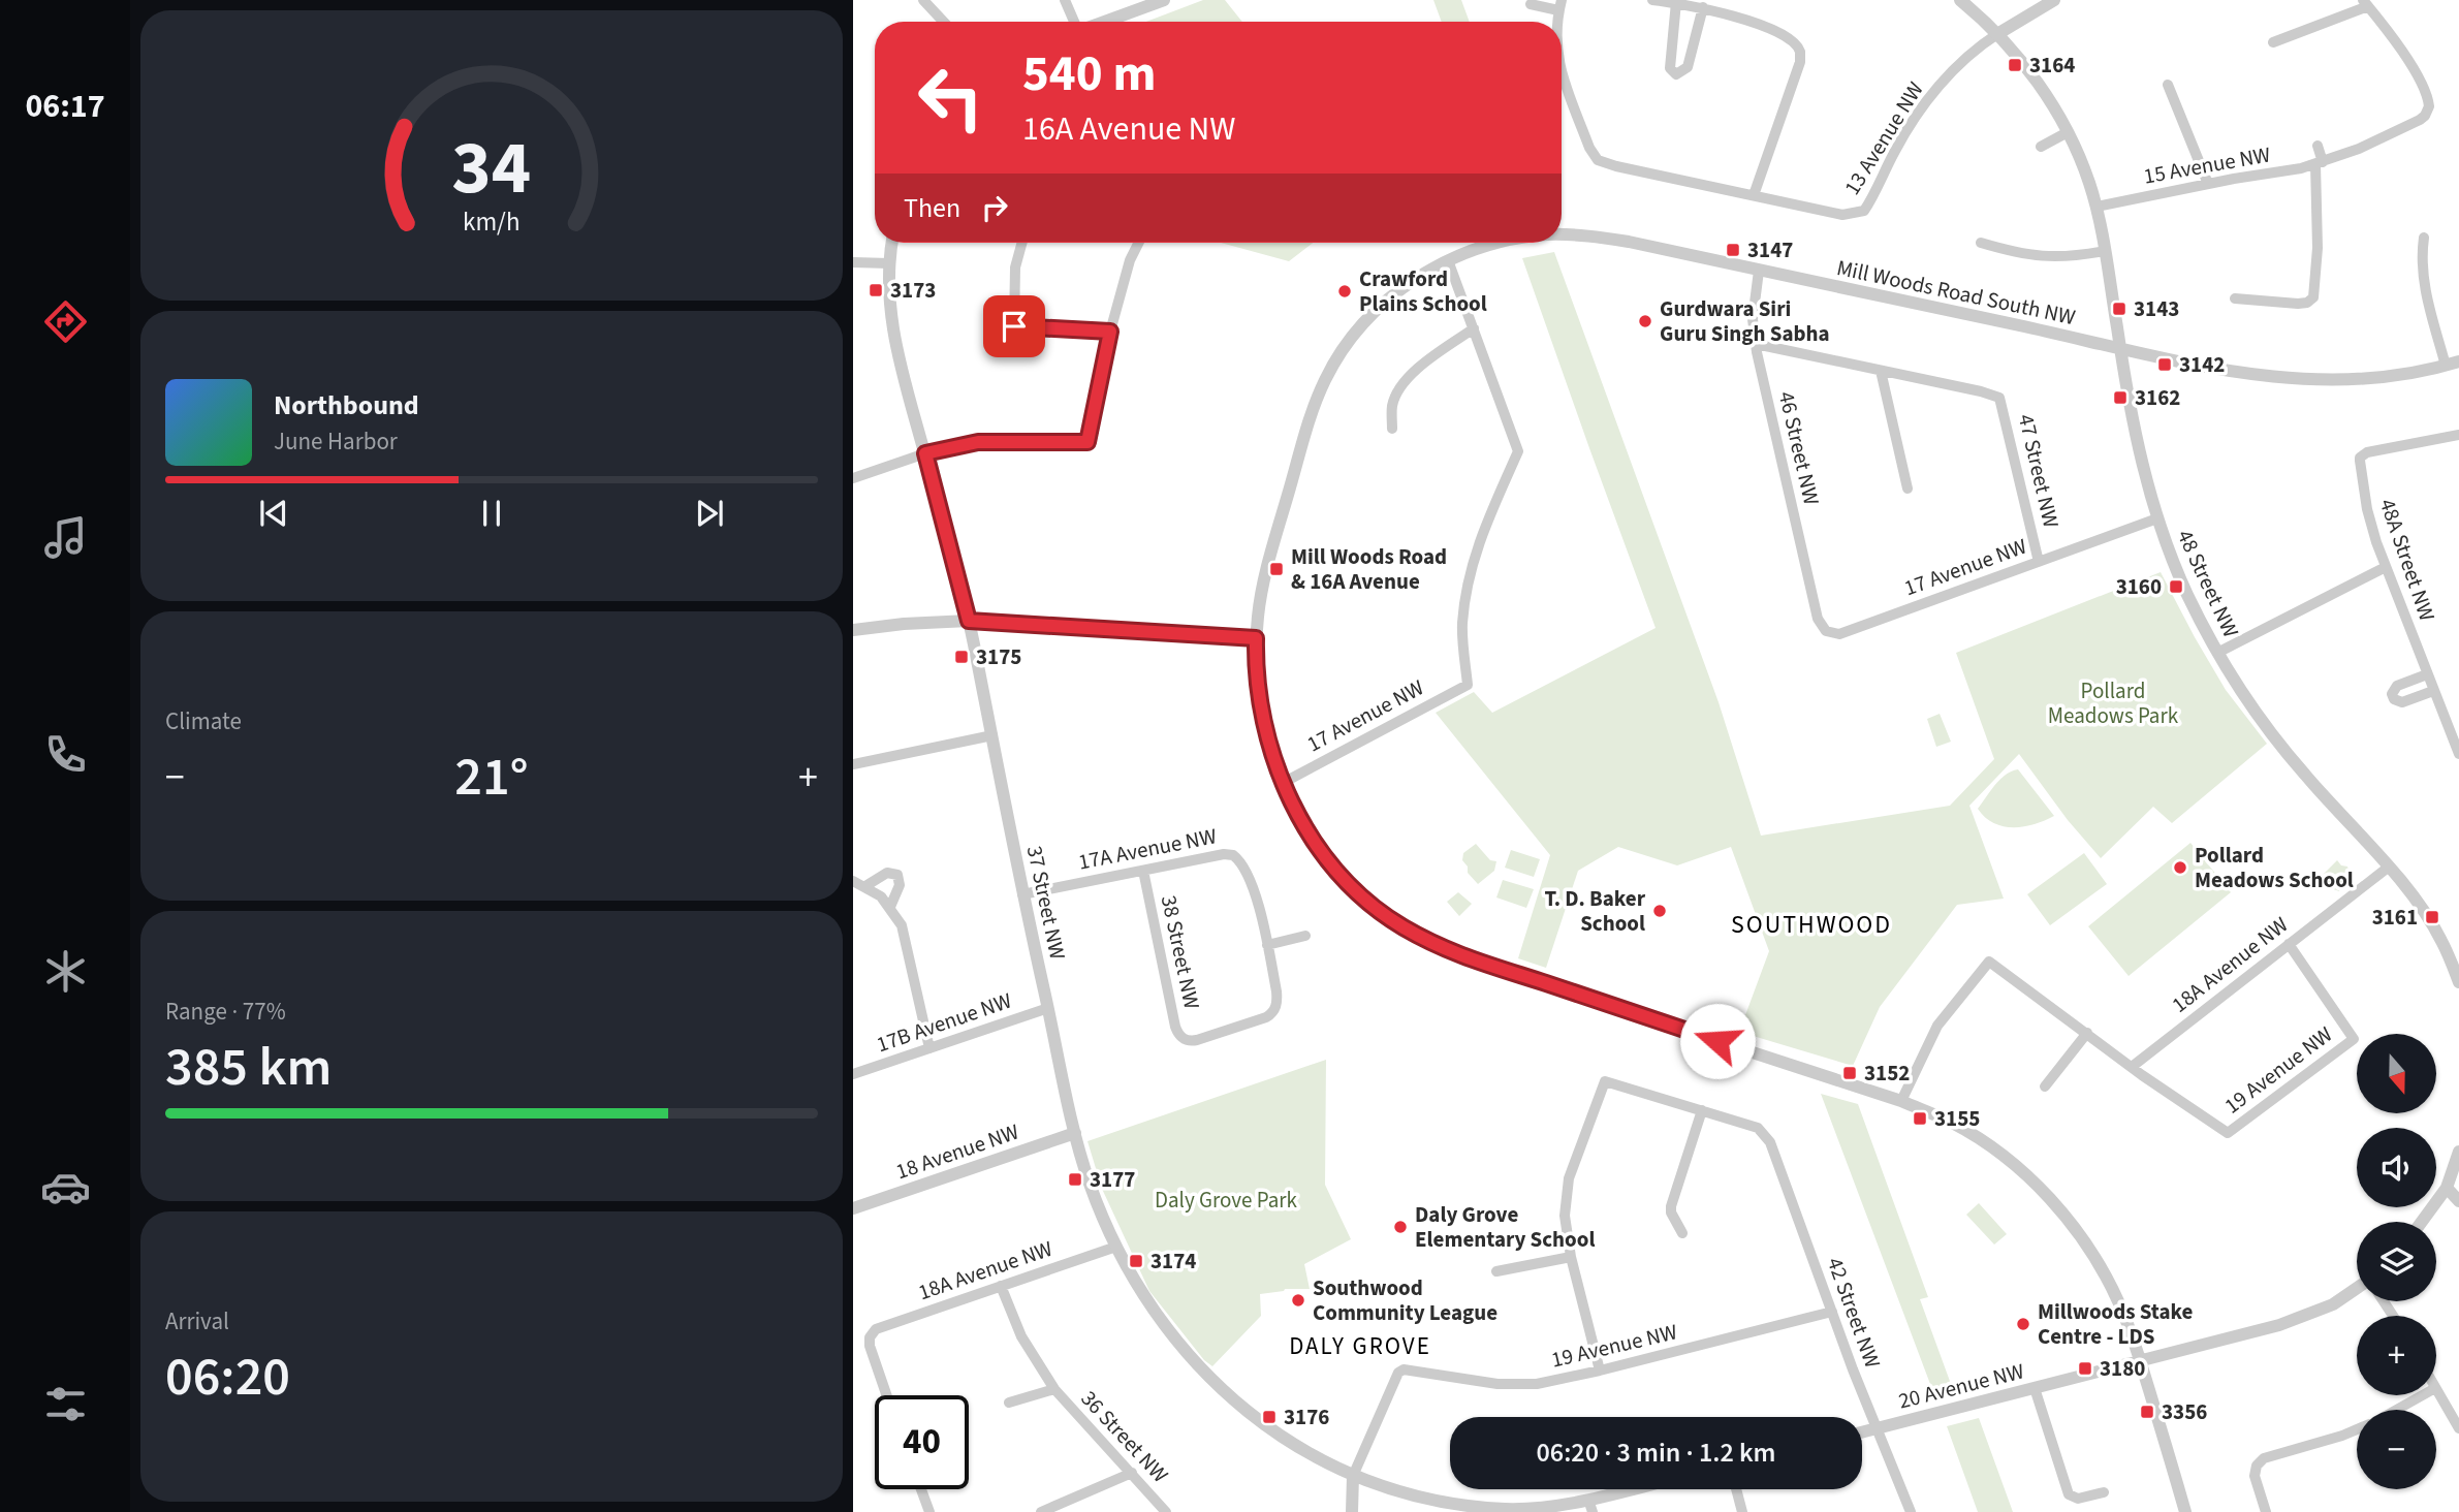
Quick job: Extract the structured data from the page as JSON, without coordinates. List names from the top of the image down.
{
  "streets": {
    "street": [
      "13 Avenue NW",
      "15 Avenue NW",
      "Mill Woods Road South NW",
      "46 Street NW",
      "47 Street NW",
      "48A Street NW",
      "17 Avenue NW",
      "48 Street NW",
      "17A Avenue NW",
      "37 Street NW",
      "38 Street NW",
      "18A Avenue NW",
      "17B Avenue NW",
      "19 Avenue NW",
      "18 Avenue NW",
      "42 Street NW",
      "20 Avenue NW",
      "36 Street NW"
    ]
  },
  "crossings": [
    ["13 Avenue NW", "48 Street NW"],
    ["15 Avenue NW", "48 Street NW"],
    ["Mill Woods Road South NW", "46 Street NW"],
    ["Mill Woods Road South NW", "17 Avenue NW"],
    ["Mill Woods Road South NW", "48 Street NW"],
    ["Mill Woods Road South NW", "20 Avenue NW"],
    ["46 Street NW", "17 Avenue NW"],
    ["47 Street NW", "17 Avenue NW"],
    ["17 Avenue NW", "48 Street NW"],
    ["48 Street NW", "18A Avenue NW"],
    ["17A Avenue NW", "37 Street NW"],
    ["17A Avenue NW", "38 Street NW"],
    ["37 Street NW", "18A Avenue NW"],
    ["37 Street NW", "17B Avenue NW"],
    ["37 Street NW", "19 Avenue NW"],
    ["37 Street NW", "18 Avenue NW"],
    ["18A Avenue NW", "19 Avenue NW"],
    ["18A Avenue NW", "36 Street NW"],
    ["19 Avenue NW", "42 Street NW"],
    ["42 Street NW", "20 Avenue NW"]
  ],
  "districts": ["SOUTHWOOD", "DALY GROVE"],
  "parks": ["Pollard Meadows Park", "Daly Grove Park"],
  "places": {
    "transit": [
      "3164",
      "3147",
      "3173",
      "3143",
      "3142",
      "3162",
      "Mill Woods Road & 16A Avenue",
      "3160",
      "3175",
      "3161",
      "3152",
      "3155",
      "3177",
      "3174",
      "3180",
      "3356",
      "3176"
    ],
    "other": [
      "Crawford Plains School",
      "Gurdwara Siri Guru Singh Sabha",
      "Pollard Meadows School",
      "T. D. Baker School",
      "Daly Grove Elementary School",
      "Southwood Community League",
      "Millwoods Stake Centre - LDS"
    ]
  },
  "north": "bottom",
  "page": {
    "tabs": "06:17",
    "turn": ["540 m", "16A Avenue NW"],
    "then": "Then",
    "song": ["Northbound", "June Harbor"],
    "tile": [
      "Climate",
      ["Range · 77%", "385 km"],
      ["Arrival", "06:20"]
    ],
    "heat": ["−", "21°", "+"],
    "map_buttons": ["+", "−"],
    "limit": "40",
    "trip": "06:20 · 3 min · 1.2 km",
    "gauge": ["34", "km/h"]
  }
}
